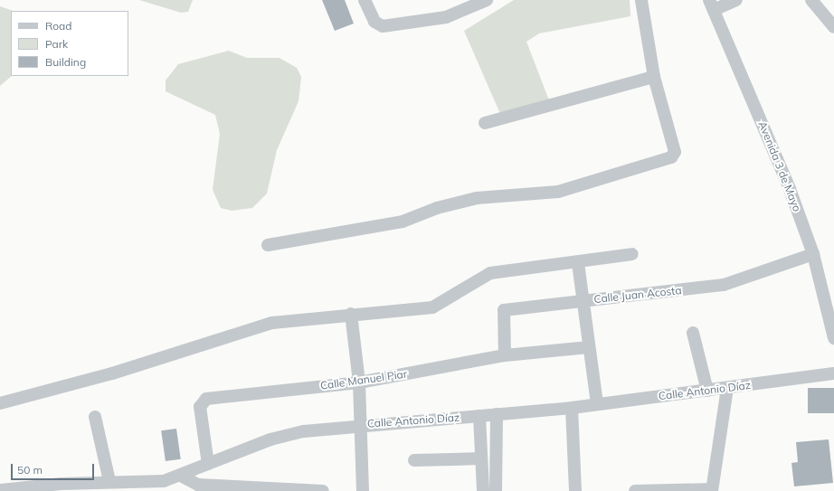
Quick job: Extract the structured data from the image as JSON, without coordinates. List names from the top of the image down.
{
  "streets": {
    "street": [
      "Avenida 3 de Mayo",
      "Calle Juan Acosta",
      "Calle Manuel Piar",
      "Calle Antonio Díaz"
    ]
  },
  "crossings": [
    ["Avenida 3 de Mayo", "Calle Juan Acosta"],
    ["Calle Juan Acosta", "Calle Manuel Piar"],
    ["Calle Manuel Piar", "Calle Antonio Díaz"]
  ],
  "legend": ["Road", "Park", "Building"],
  "scale_bar": "50 m"
}
